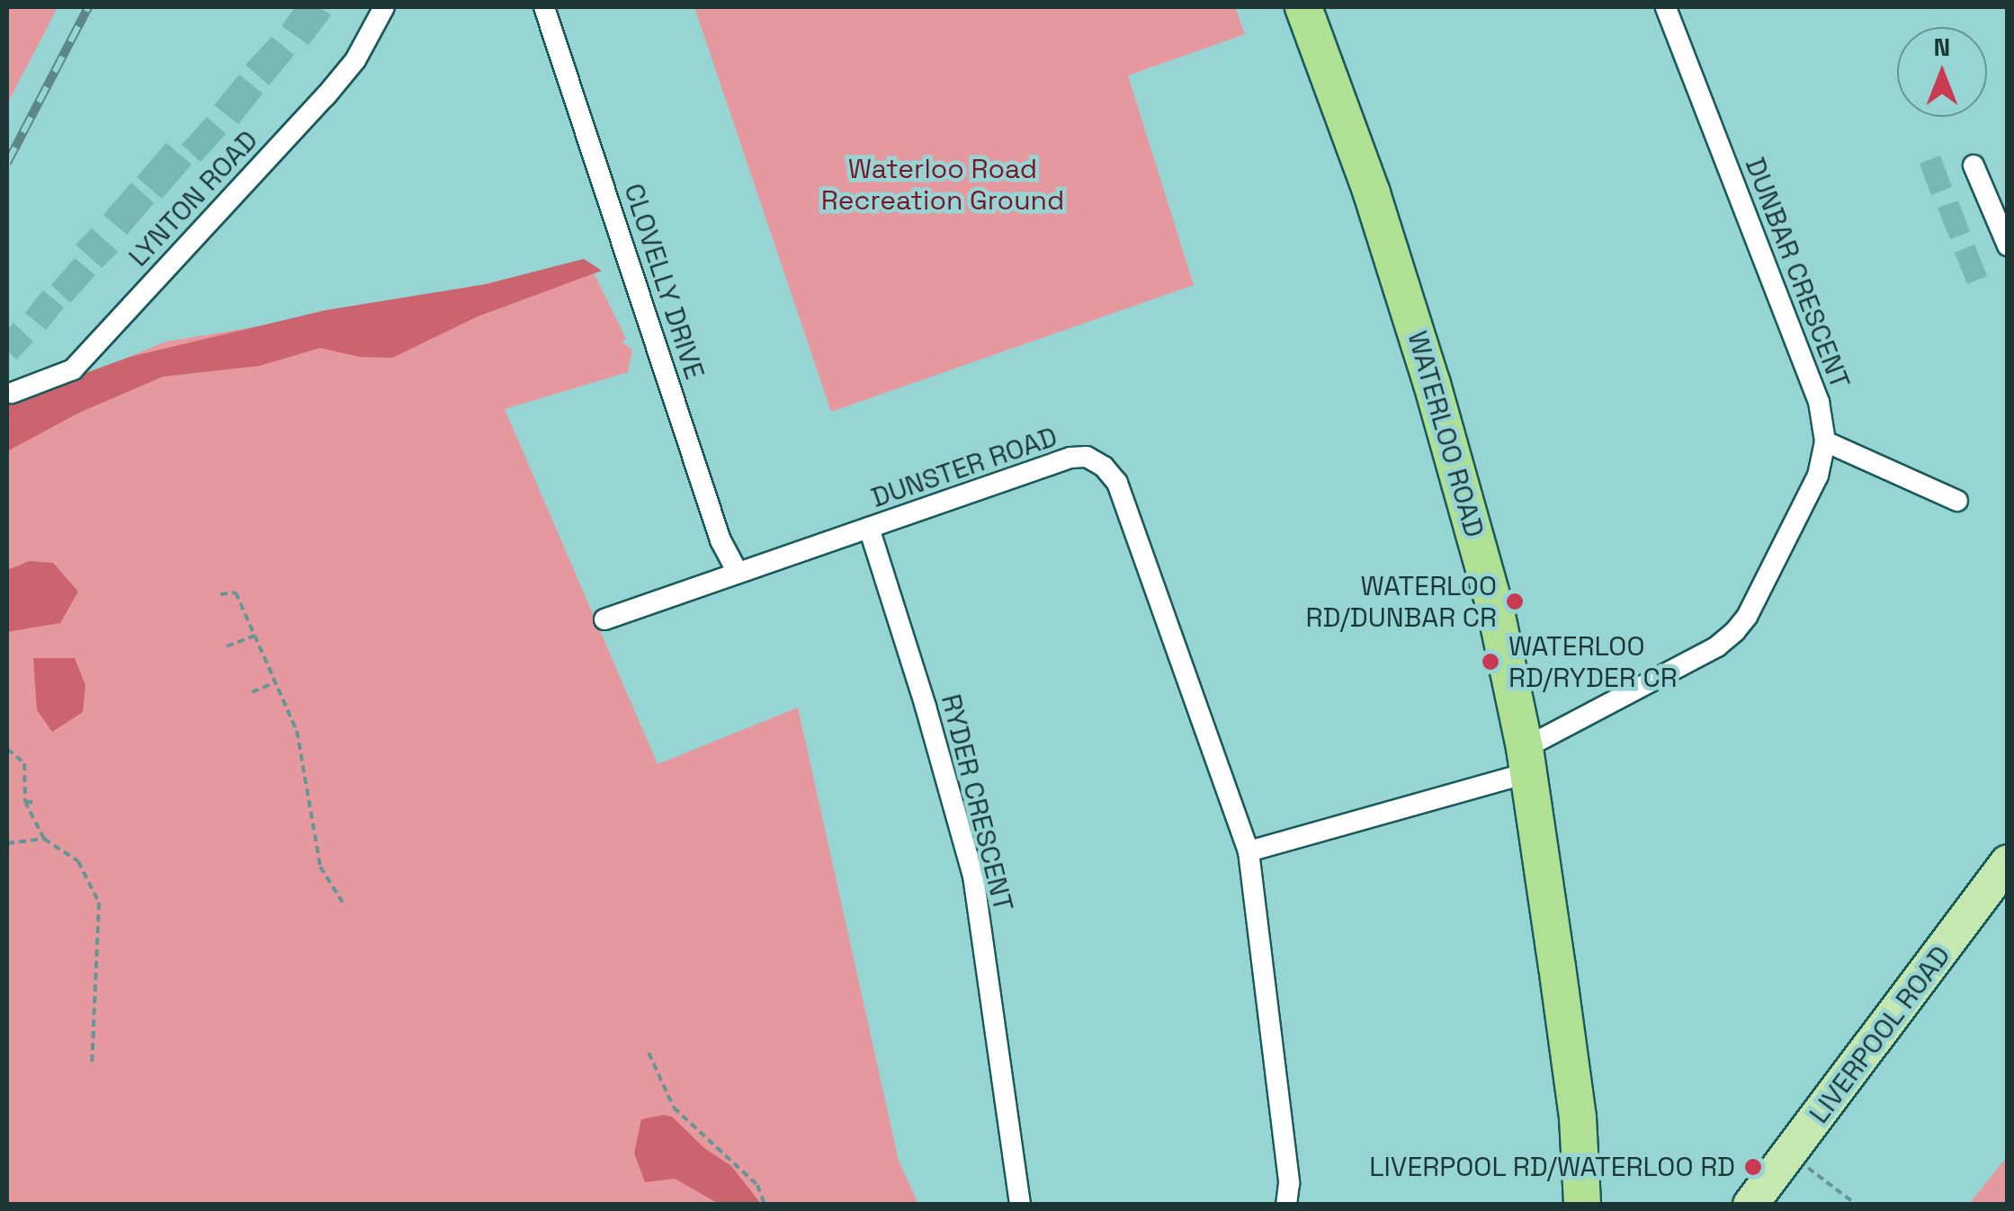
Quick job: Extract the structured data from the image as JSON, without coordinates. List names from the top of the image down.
{
  "streets": {
    "highway": ["WATERLOO ROAD"],
    "main road": ["LIVERPOOL ROAD"],
    "street": [
      "LYNTON ROAD",
      "DUNBAR CRESCENT",
      "CLOVELLY DRIVE",
      "DUNSTER ROAD",
      "RYDER CRESCENT"
    ]
  },
  "crossings": [
    ["DUNBAR CRESCENT", "WATERLOO ROAD"],
    ["CLOVELLY DRIVE", "DUNSTER ROAD"],
    ["DUNSTER ROAD", "RYDER CRESCENT"]
  ],
  "parks": ["Waterloo Road Recreation Ground"],
  "places": ["WATERLOO RD/DUNBAR CR", "WATERLOO RD/RYDER CR", "LIVERPOOL RD/WATERLOO RD"],
  "north": "top"
}
